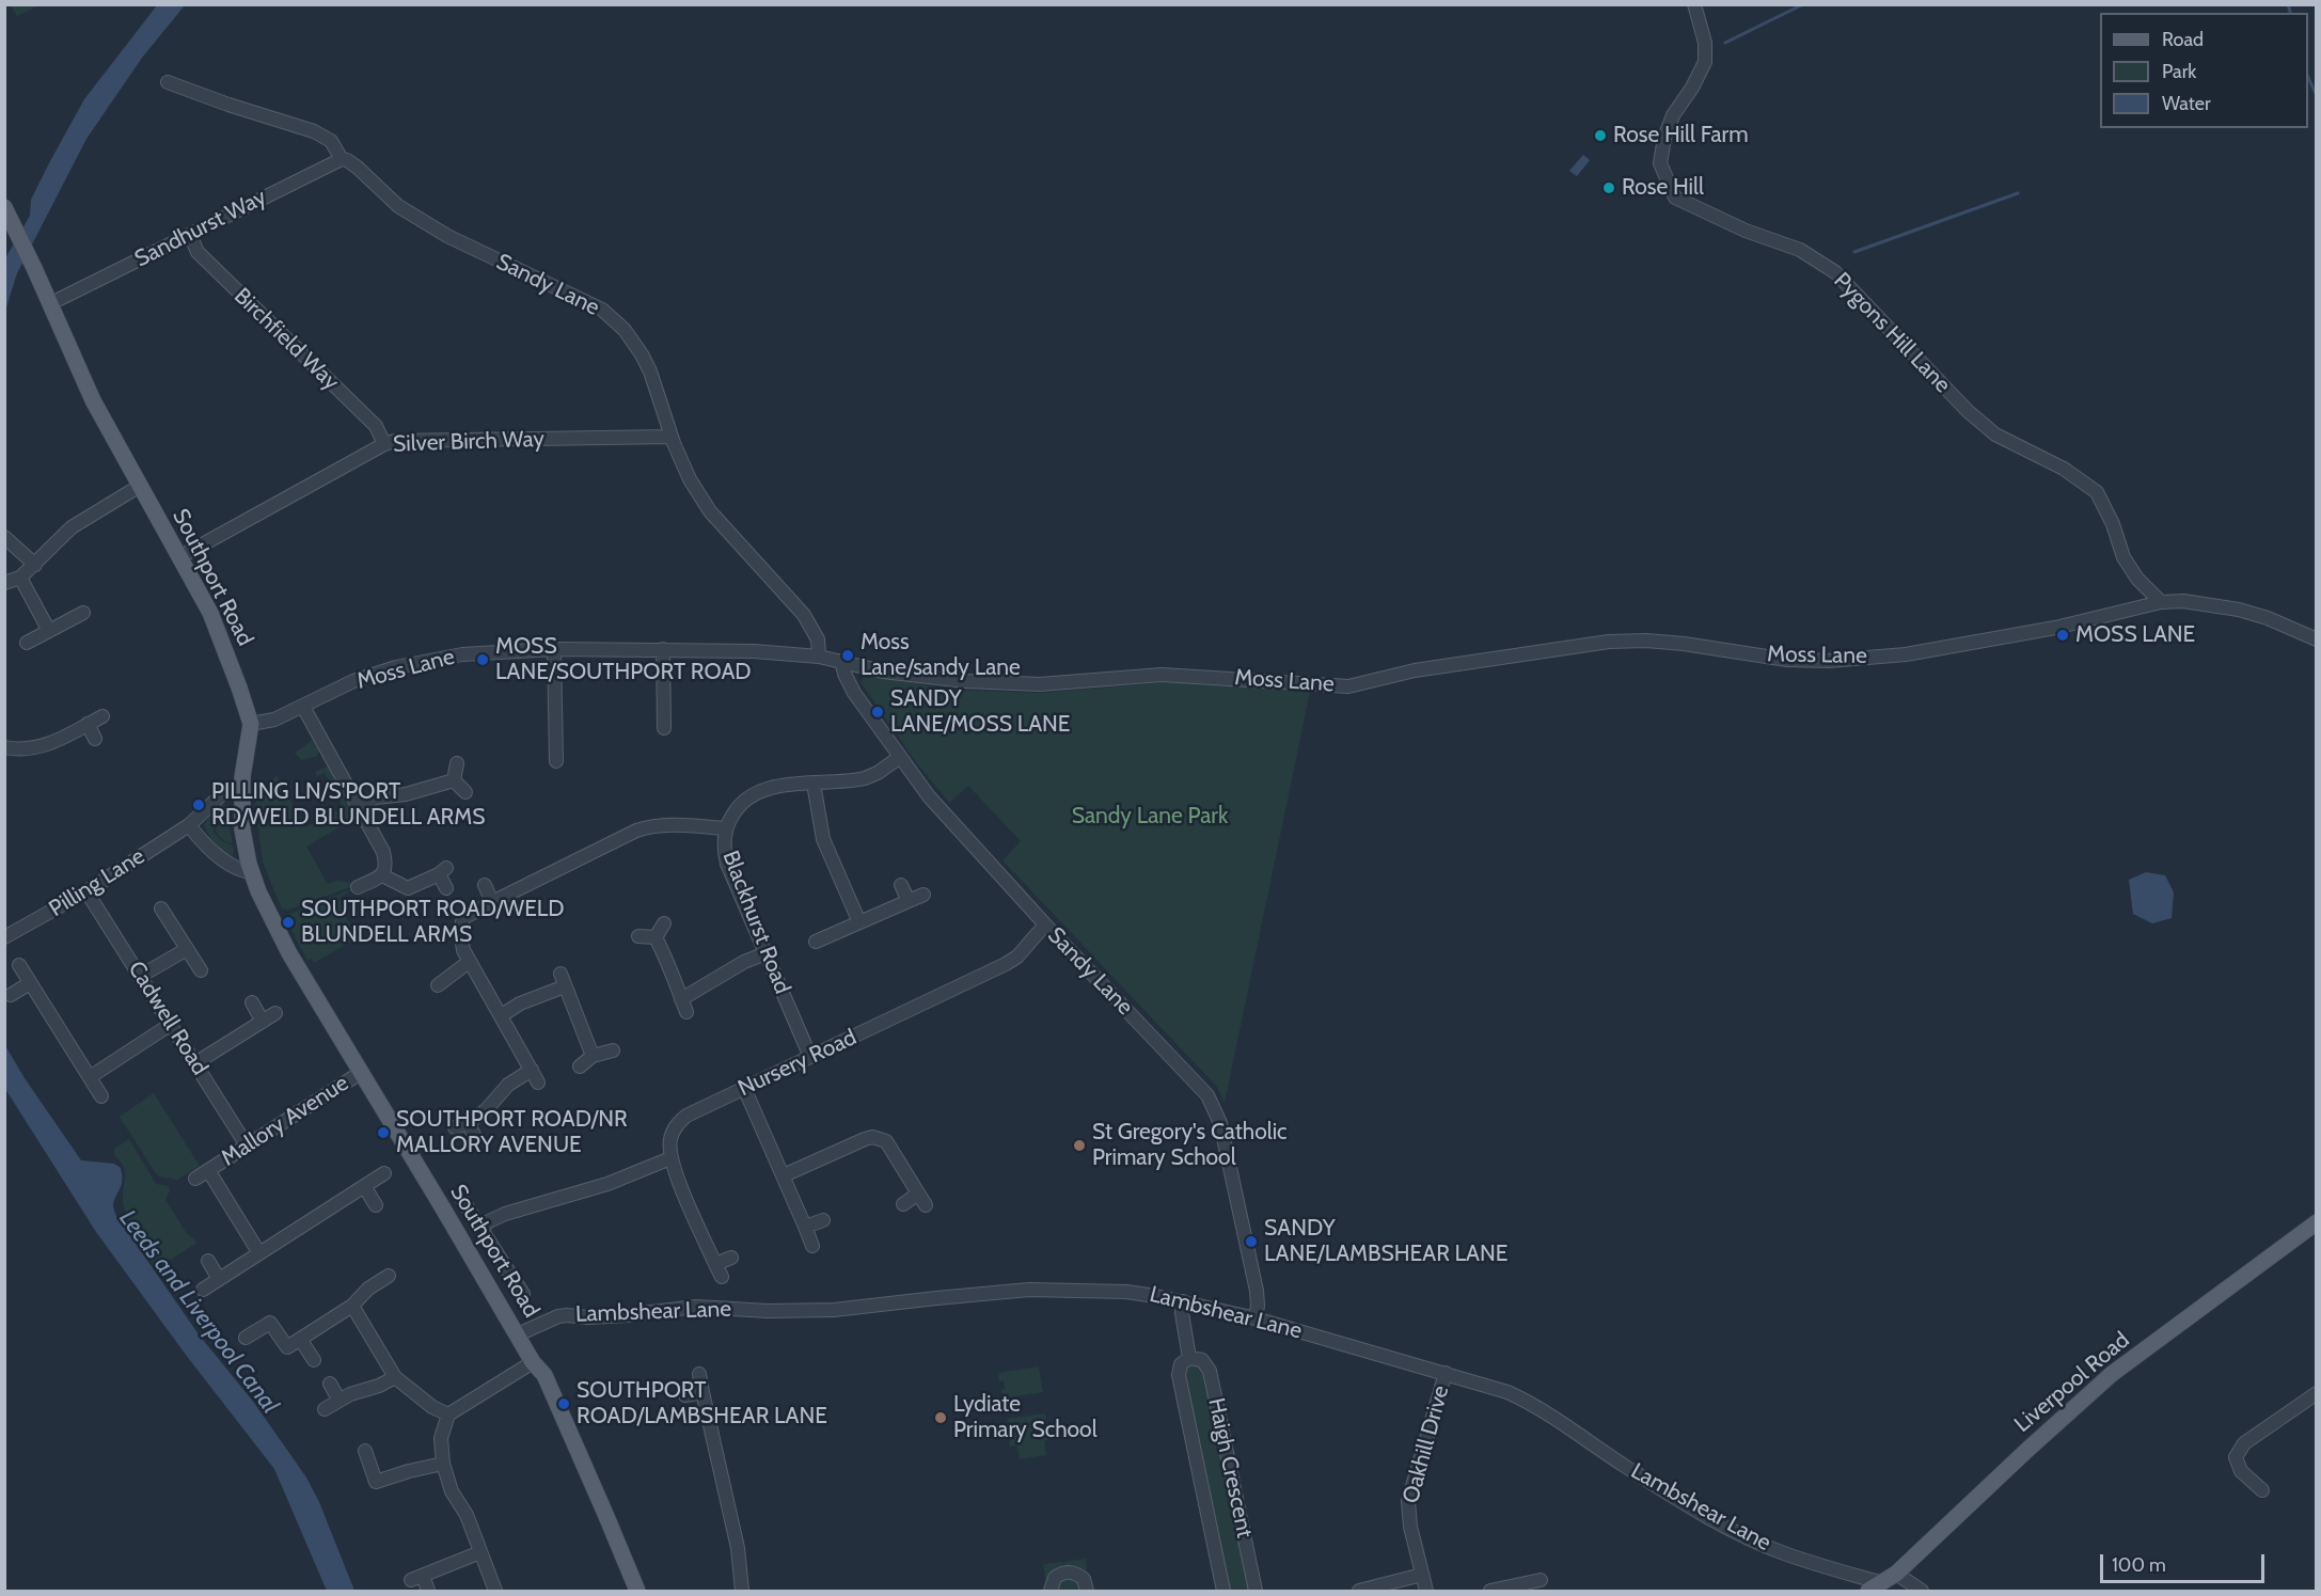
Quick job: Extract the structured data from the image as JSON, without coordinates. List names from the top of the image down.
{
  "streets": {
    "main road": ["Southport Road", "Liverpool Road"],
    "street": [
      "Sandhurst Way",
      "Sandy Lane",
      "Pygons Hill Lane",
      "Birchfield Way",
      "Silver Birch Way",
      "Moss Lane",
      "Pilling Lane",
      "Blackhurst Road",
      "Cadwell Road",
      "Nursery Road",
      "Mallory Avenue",
      "Lambshear Lane",
      "Oakhill Drive",
      "Haigh Crescent"
    ]
  },
  "crossings": [
    ["Sandhurst Way", "Sandy Lane"],
    ["Sandhurst Way", "Birchfield Way"],
    ["Sandy Lane", "Silver Birch Way"],
    ["Sandy Lane", "Moss Lane"],
    ["Sandy Lane", "Blackhurst Road"],
    ["Sandy Lane", "Nursery Road"],
    ["Sandy Lane", "Lambshear Lane"],
    ["Pygons Hill Lane", "Moss Lane"],
    ["Birchfield Way", "Silver Birch Way"],
    ["Silver Birch Way", "Southport Road"],
    ["Southport Road", "Moss Lane"],
    ["Southport Road", "Pilling Lane"],
    ["Southport Road", "Mallory Avenue"],
    ["Southport Road", "Lambshear Lane"],
    ["Pilling Lane", "Cadwell Road"],
    ["Blackhurst Road", "Nursery Road"],
    ["Cadwell Road", "Mallory Avenue"],
    ["Lambshear Lane", "Liverpool Road"],
    ["Lambshear Lane", "Oakhill Drive"],
    ["Lambshear Lane", "Haigh Crescent"]
  ],
  "water": ["Leeds and Liverpool Canal"],
  "parks": ["Sandy Lane Park"],
  "places": [
    "Rose Hill Farm",
    "Rose Hill",
    "MOSS LANE",
    "Moss Lane/sandy Lane",
    "MOSS LANE/SOUTHPORT ROAD",
    "SANDY LANE/MOSS LANE",
    "PILLING LN/S'PORT RD/WELD BLUNDELL ARMS",
    "SOUTHPORT ROAD/WELD BLUNDELL ARMS",
    "SOUTHPORT ROAD/NR MALLORY AVENUE",
    "St Gregory's Catholic Primary School",
    "SANDY LANE/LAMBSHEAR LANE",
    "SOUTHPORT ROAD/LAMBSHEAR LANE",
    "Lydiate Primary School"
  ],
  "legend": ["Road", "Park", "Water"],
  "scale_bar": "100 m"
}
